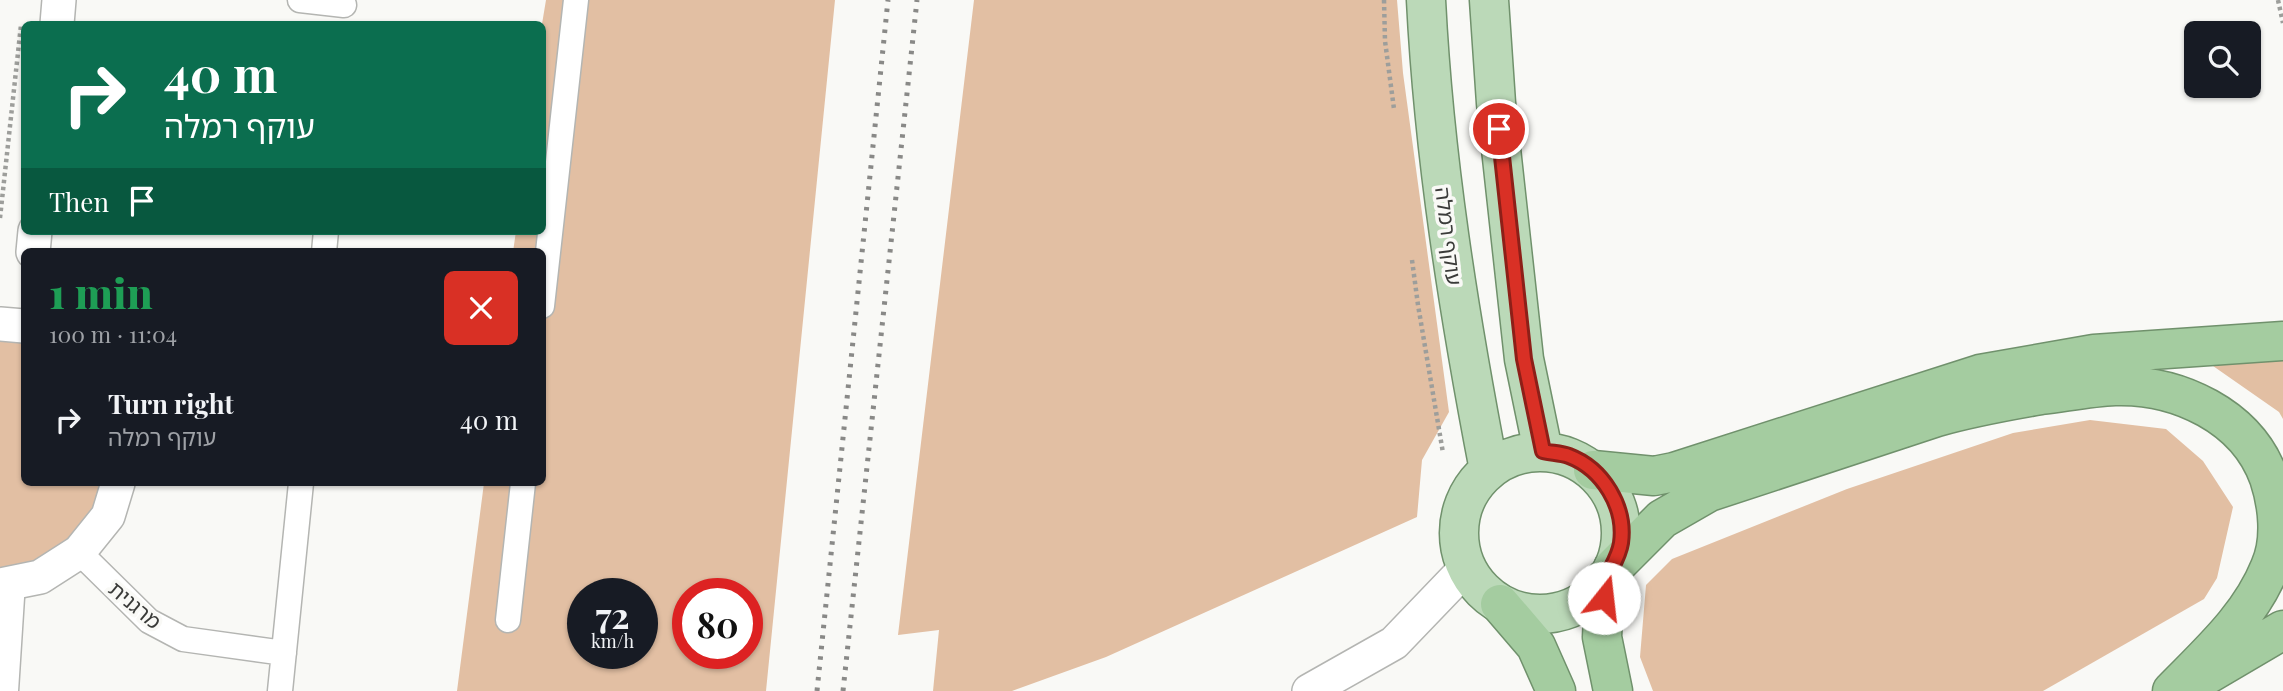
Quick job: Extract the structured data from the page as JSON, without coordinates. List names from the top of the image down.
{
  "streets": {
    "main road": ["עוקף רמלה"],
    "street": ["מרגנית"]
  },
  "page": {
    "turn": ["40 m", "עוקף רמלה"],
    "then": "Then",
    "heading": ["1 min", "100 m · 11:04"],
    "list": [
      {
        "name": "Turn right",
        "note": "עוקף רמלה",
        "value": "40 m"
      }
    ],
    "speed": "72 km/h",
    "limit": "80"
  }
}
